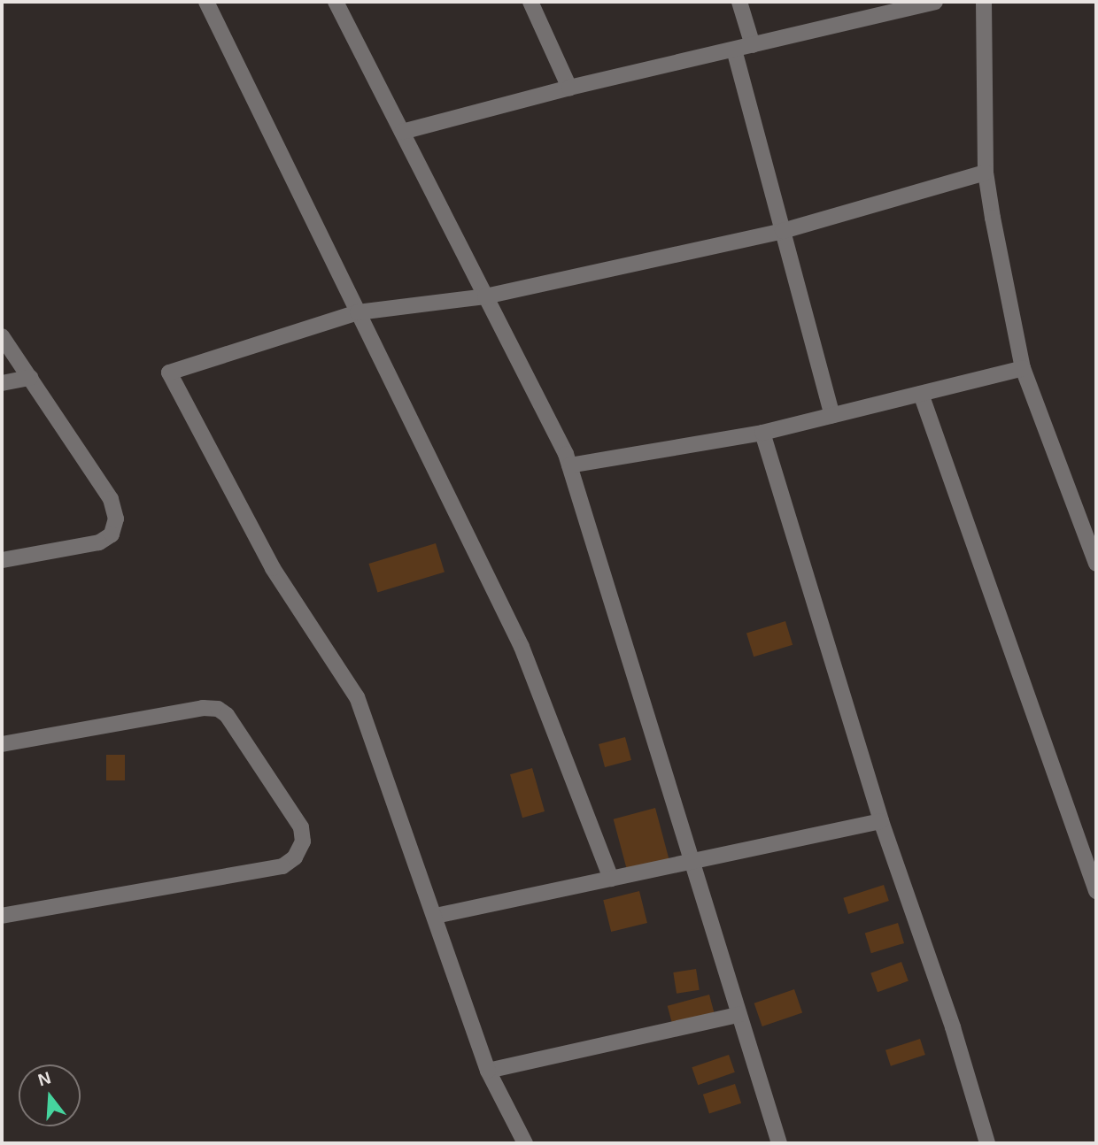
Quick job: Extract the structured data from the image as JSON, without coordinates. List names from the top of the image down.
{
  "north": "top"
}
